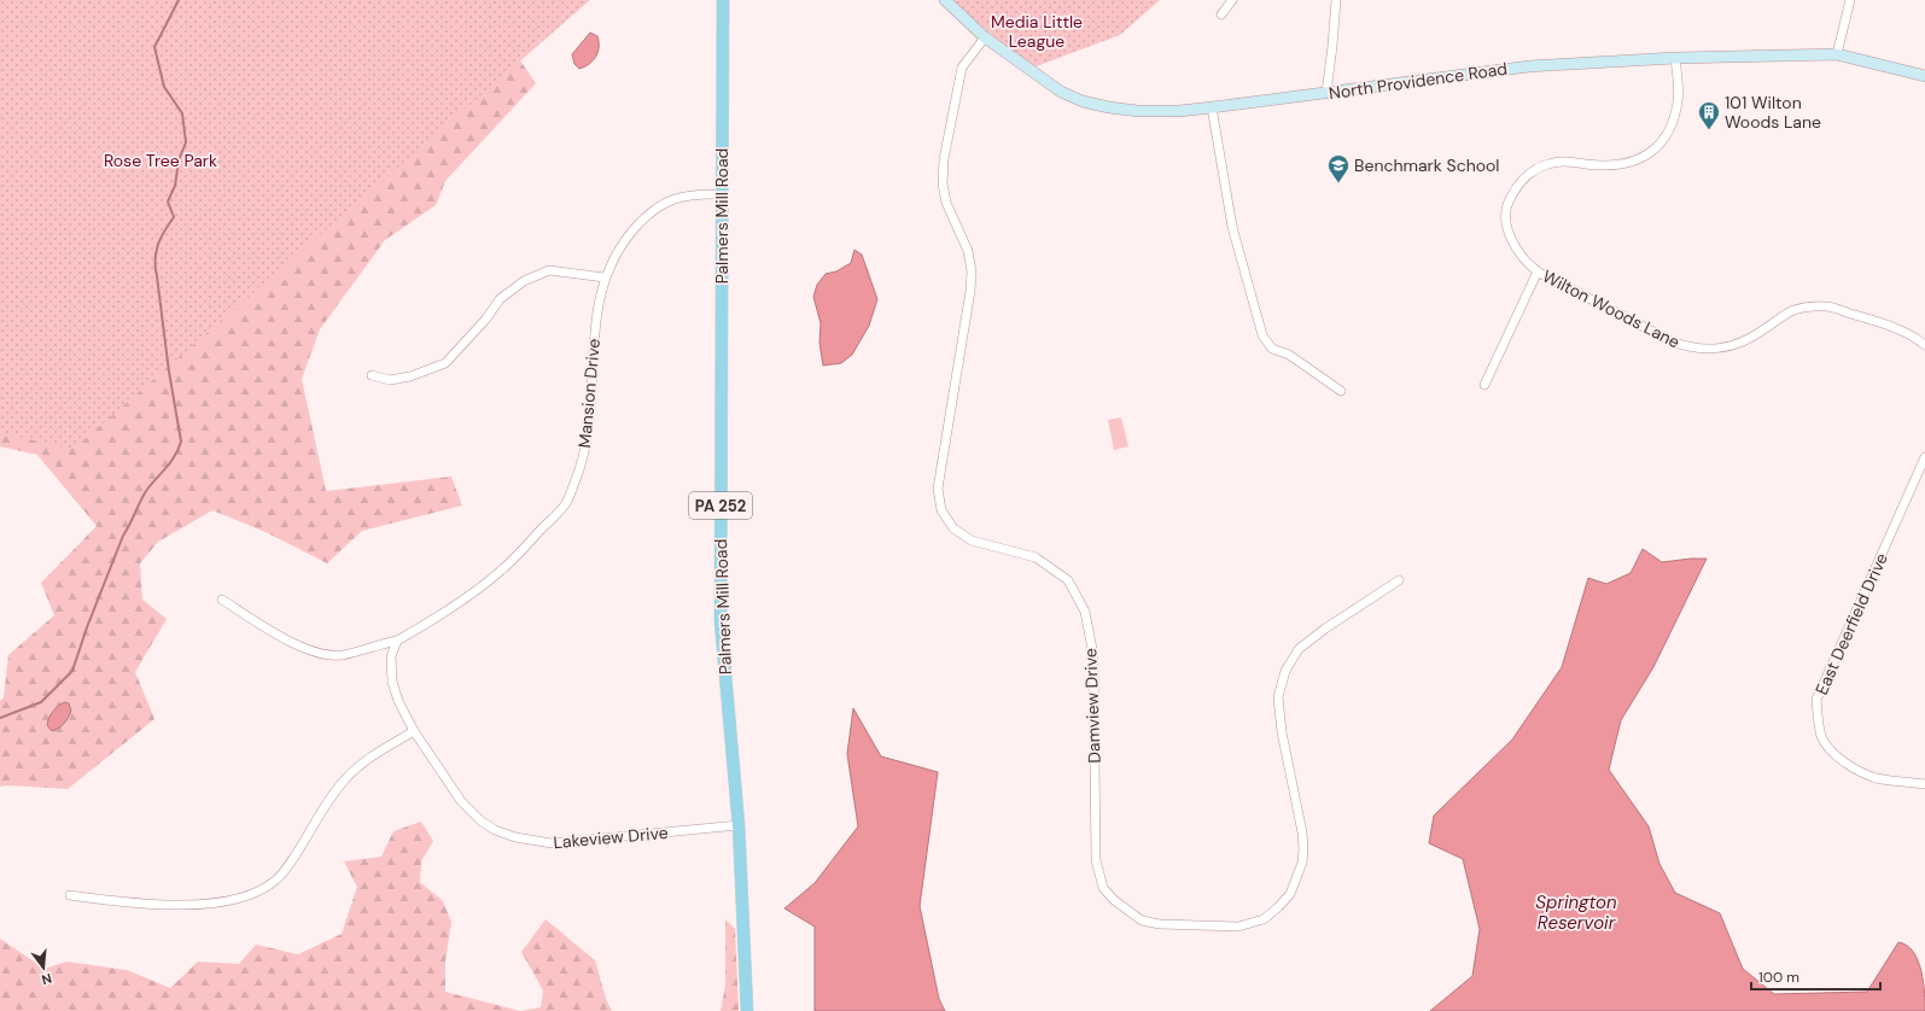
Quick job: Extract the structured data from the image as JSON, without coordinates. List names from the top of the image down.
{
  "streets": {
    "main road": ["North Providence Road", "Palmers Mill Road", "PA 252"],
    "street": [
      "Wilton Woods Lane",
      "Mansion Drive",
      "East Deerfield Drive",
      "Damview Drive",
      "Lakeview Drive"
    ]
  },
  "crossings": [
    ["North Providence Road", "Wilton Woods Lane"],
    ["North Providence Road", "Damview Drive"],
    ["Palmers Mill Road", "Mansion Drive"],
    ["Palmers Mill Road", "Lakeview Drive"],
    ["Mansion Drive", "Lakeview Drive"]
  ],
  "water": ["Springton Reservoir"],
  "parks": ["Media Little League", "Rose Tree Park"],
  "places": {
    "building": ["101 Wilton Woods Lane"],
    "school or university": ["Benchmark School"]
  },
  "scale_bar": "100 m",
  "north": "bottom"
}
